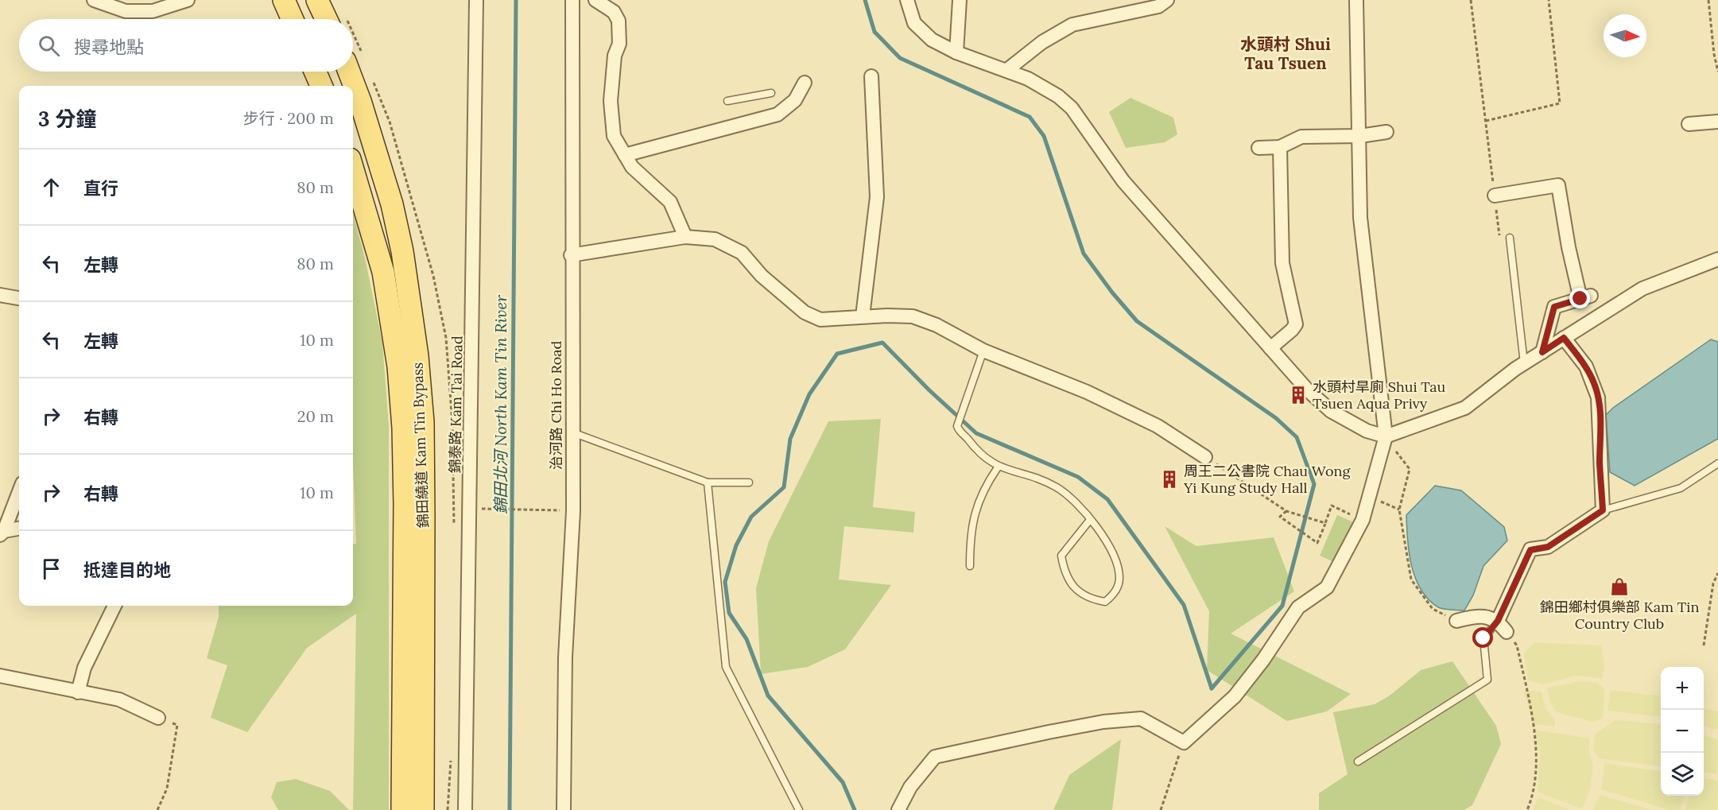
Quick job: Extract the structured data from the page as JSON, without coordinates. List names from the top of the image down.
{
  "streets": {
    "main road": ["錦田繞道 Kam Tin Bypass"],
    "street": ["錦泰路 Kam Tai Road", "治河路 Chi Ho Road"]
  },
  "districts": ["水頭村 Shui Tau Tsuen"],
  "water": ["錦田北河 North Kam Tin River"],
  "places": {
    "building": ["水頭村旱廁 Shui Tau Tsuen Aqua Privy", "周王二公書院 Chau Wong Yi Kung Study Hall"],
    "shop": ["錦田鄉村俱樂部 Kam Tin Country Club"]
  },
  "north": "right",
  "page": {
    "search": "搜尋地點",
    "heading": ["3 分鐘", "步行 · 200 m"],
    "list": [
      ["直行", "80 m"],
      ["左轉", "80 m"],
      ["左轉", "10 m"],
      ["右轉", "20 m"],
      ["右轉", "10 m"],
      "抵達目的地"
    ],
    "map_buttons": ["+", "−"]
  }
}
